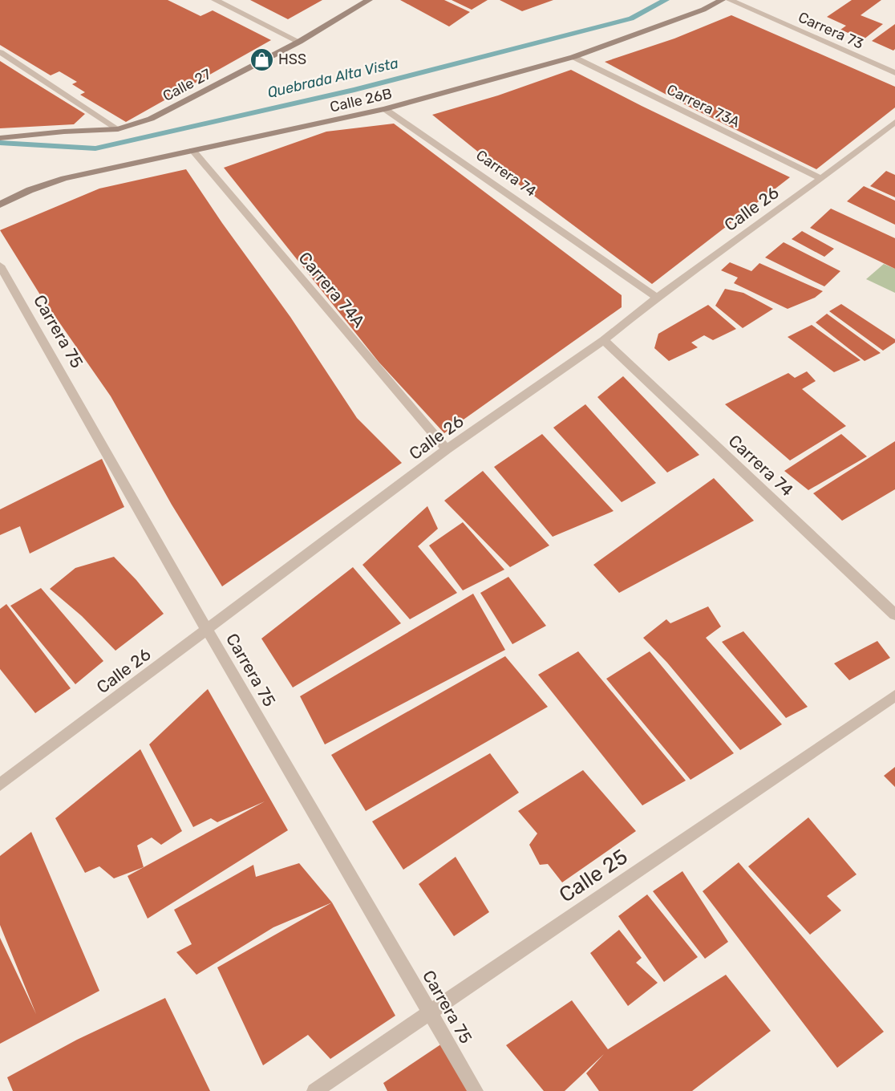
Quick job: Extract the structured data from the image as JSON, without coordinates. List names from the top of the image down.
{
  "streets": {
    "street": [
      "Carrera 73",
      "Calle 27",
      "Calle 26B",
      "Carrera 73A",
      "Carrera 74",
      "Calle 26",
      "Carrera 74A",
      "Carrera 75",
      "Calle 25"
    ]
  },
  "crossings": [
    ["Calle 26B", "Carrera 73A"],
    ["Calle 26B", "Carrera 74"],
    ["Calle 26B", "Carrera 74A"],
    ["Carrera 73A", "Calle 26"],
    ["Carrera 74", "Calle 26"],
    ["Calle 26", "Carrera 74A"],
    ["Calle 26", "Carrera 75"],
    ["Carrera 75", "Calle 25"]
  ],
  "water": ["Quebrada Alta Vista"],
  "places": {
    "shop": ["HSS"]
  }
}
